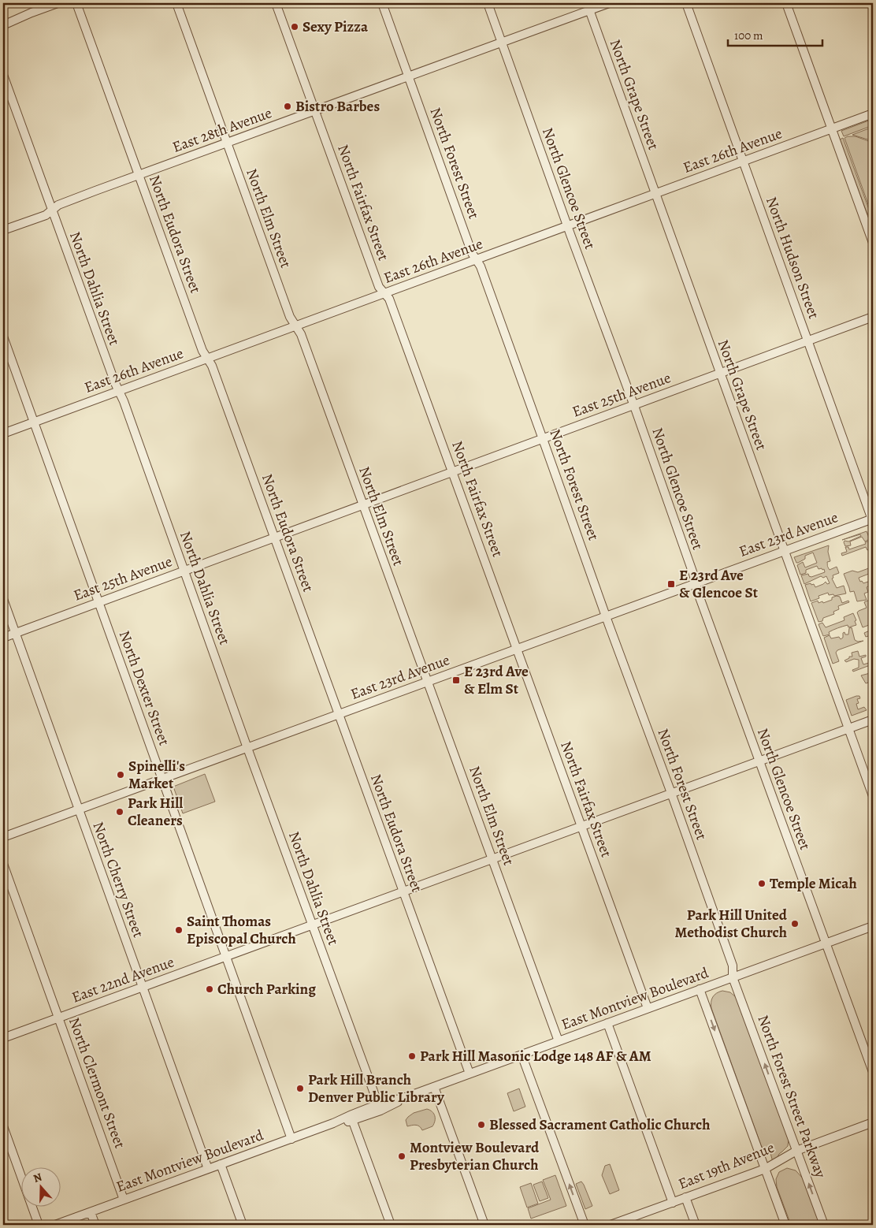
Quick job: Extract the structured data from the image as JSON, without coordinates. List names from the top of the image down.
{
  "streets": {
    "street": [
      "North Grape Street",
      "East 28th Avenue",
      "East 26th Avenue",
      "North Forest Street",
      "North Glencoe Street",
      "North Fairfax Street",
      "North Elm Street",
      "North Eudora Street",
      "North Hudson Street",
      "North Dahlia Street",
      "East 25th Avenue",
      "East 23rd Avenue",
      "North Dexter Street",
      "North Cherry Street",
      "East 22nd Avenue",
      "East Montview Boulevard",
      "North Clermont Street",
      "North Forest Street Parkway",
      "East 19th Avenue"
    ]
  },
  "crossings": [
    ["North Grape Street", "East 28th Avenue"],
    ["North Grape Street", "East 26th Avenue"],
    ["North Grape Street", "East 25th Avenue"],
    ["North Grape Street", "East 23rd Avenue"],
    ["North Grape Street", "East 22nd Avenue"],
    ["East 28th Avenue", "North Forest Street"],
    ["East 28th Avenue", "North Glencoe Street"],
    ["East 28th Avenue", "North Fairfax Street"],
    ["East 28th Avenue", "North Elm Street"],
    ["East 28th Avenue", "North Eudora Street"],
    ["East 28th Avenue", "North Dahlia Street"],
    ["East 26th Avenue", "North Forest Street"],
    ["East 26th Avenue", "North Glencoe Street"],
    ["East 26th Avenue", "North Fairfax Street"],
    ["East 26th Avenue", "North Elm Street"],
    ["East 26th Avenue", "North Eudora Street"],
    ["East 26th Avenue", "North Hudson Street"],
    ["East 26th Avenue", "North Dahlia Street"],
    ["East 26th Avenue", "North Dexter Street"],
    ["North Forest Street", "East 25th Avenue"],
    ["North Forest Street", "East 23rd Avenue"],
    ["North Forest Street", "East 22nd Avenue"],
    ["North Forest Street", "East Montview Boulevard"],
    ["North Forest Street", "North Forest Street Parkway"],
    ["North Glencoe Street", "East 25th Avenue"],
    ["North Glencoe Street", "East 23rd Avenue"],
    ["North Glencoe Street", "East 22nd Avenue"],
    ["North Glencoe Street", "East Montview Boulevard"],
    ["North Fairfax Street", "East 25th Avenue"],
    ["North Fairfax Street", "East 23rd Avenue"],
    ["North Fairfax Street", "East 22nd Avenue"],
    ["North Fairfax Street", "East Montview Boulevard"],
    ["North Elm Street", "East 25th Avenue"],
    ["North Elm Street", "East 23rd Avenue"],
    ["North Elm Street", "East 22nd Avenue"],
    ["North Elm Street", "East Montview Boulevard"],
    ["North Eudora Street", "East 25th Avenue"],
    ["North Eudora Street", "East 23rd Avenue"],
    ["North Eudora Street", "East 22nd Avenue"],
    ["North Eudora Street", "East Montview Boulevard"],
    ["North Hudson Street", "East 25th Avenue"],
    ["North Hudson Street", "East 23rd Avenue"],
    ["North Dahlia Street", "East 25th Avenue"],
    ["North Dahlia Street", "East 23rd Avenue"],
    ["North Dahlia Street", "East 22nd Avenue"],
    ["North Dahlia Street", "East Montview Boulevard"],
    ["East 25th Avenue", "North Dexter Street"],
    ["East 25th Avenue", "North Cherry Street"],
    ["East 23rd Avenue", "North Dexter Street"],
    ["East 23rd Avenue", "North Cherry Street"],
    ["North Dexter Street", "East 22nd Avenue"],
    ["North Dexter Street", "East Montview Boulevard"],
    ["North Cherry Street", "East 22nd Avenue"],
    ["North Cherry Street", "East Montview Boulevard"],
    ["East 22nd Avenue", "North Clermont Street"],
    ["East Montview Boulevard", "North Clermont Street"],
    ["East Montview Boulevard", "North Forest Street Parkway"],
    ["North Forest Street Parkway", "East 19th Avenue"]
  ],
  "places": {
    "other": [
      "Sexy Pizza",
      "Bistro Barbes",
      "Spinelli's Market",
      "Park Hill Cleaners",
      "Temple Micah",
      "Park Hill United Methodist Church",
      "Saint Thomas Episcopal Church",
      "Church Parking",
      "Park Hill Masonic Lodge 148 AF & AM",
      "Park Hill Branch Denver Public Library",
      "Blessed Sacrament Catholic Church",
      "Montview Boulevard Presbyterian Church"
    ],
    "transit": ["E 23rd Ave & Glencoe St", "E 23rd Ave & Elm St"]
  },
  "scale_bar": "100 m",
  "north": "top"
}
